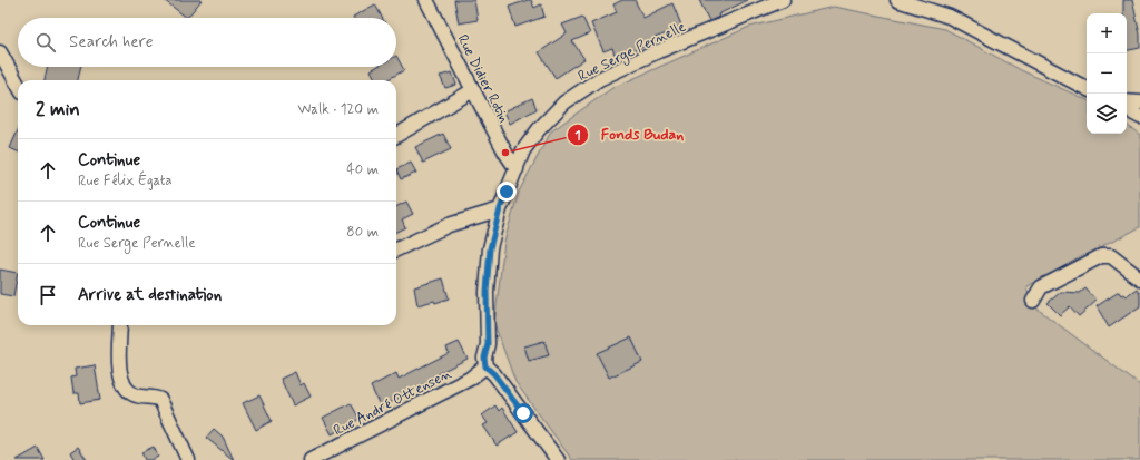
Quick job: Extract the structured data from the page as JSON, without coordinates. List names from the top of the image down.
{
  "streets": {
    "street": ["Rue Serge Pernelle", "Rue Didier Rotin", "Rue André Ottensen"]
  },
  "crossings": [
    ["Rue Serge Pernelle", "Rue Didier Rotin"],
    ["Rue Serge Pernelle", "Rue André Ottensen"]
  ],
  "places": ["Fonds Budan"],
  "page": {
    "map_buttons": ["+", "−"],
    "search": "Search here",
    "heading": ["2 min", "Walk · 120 m"],
    "list": [
      ["Continue", "Rue Félix Égata", "40 m"],
      ["Continue", "Rue Serge Pernelle", "80 m"],
      "Arrive at destination"
    ]
  }
}
